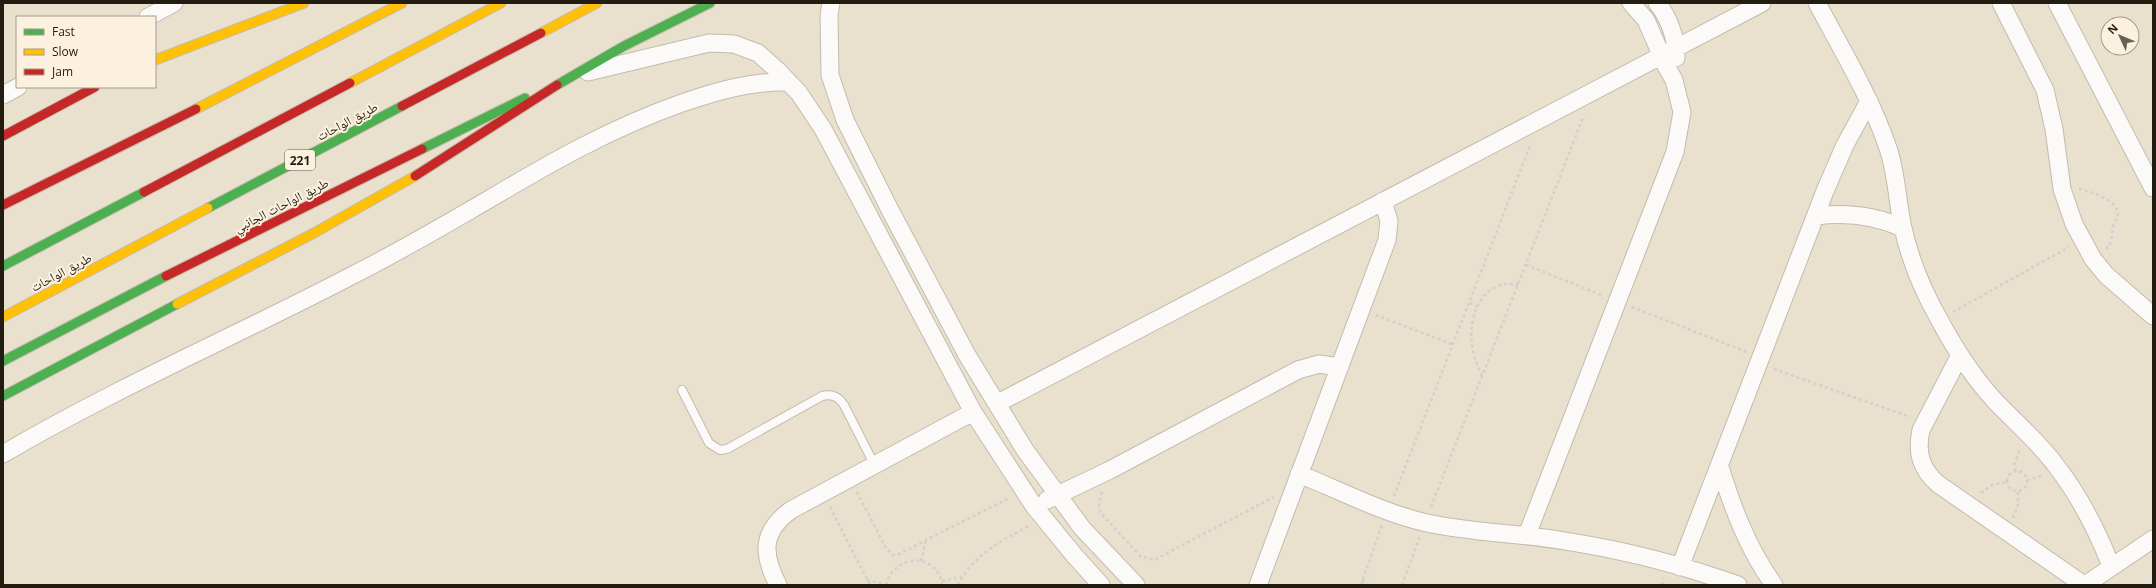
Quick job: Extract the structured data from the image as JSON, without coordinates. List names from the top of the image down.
{
  "streets": {
    "main road": ["طريق الواحات", "221", "طريق الواحات الجانبي"]
  },
  "legend": ["Fast", "Slow", "Jam"],
  "north": "top left"
}
